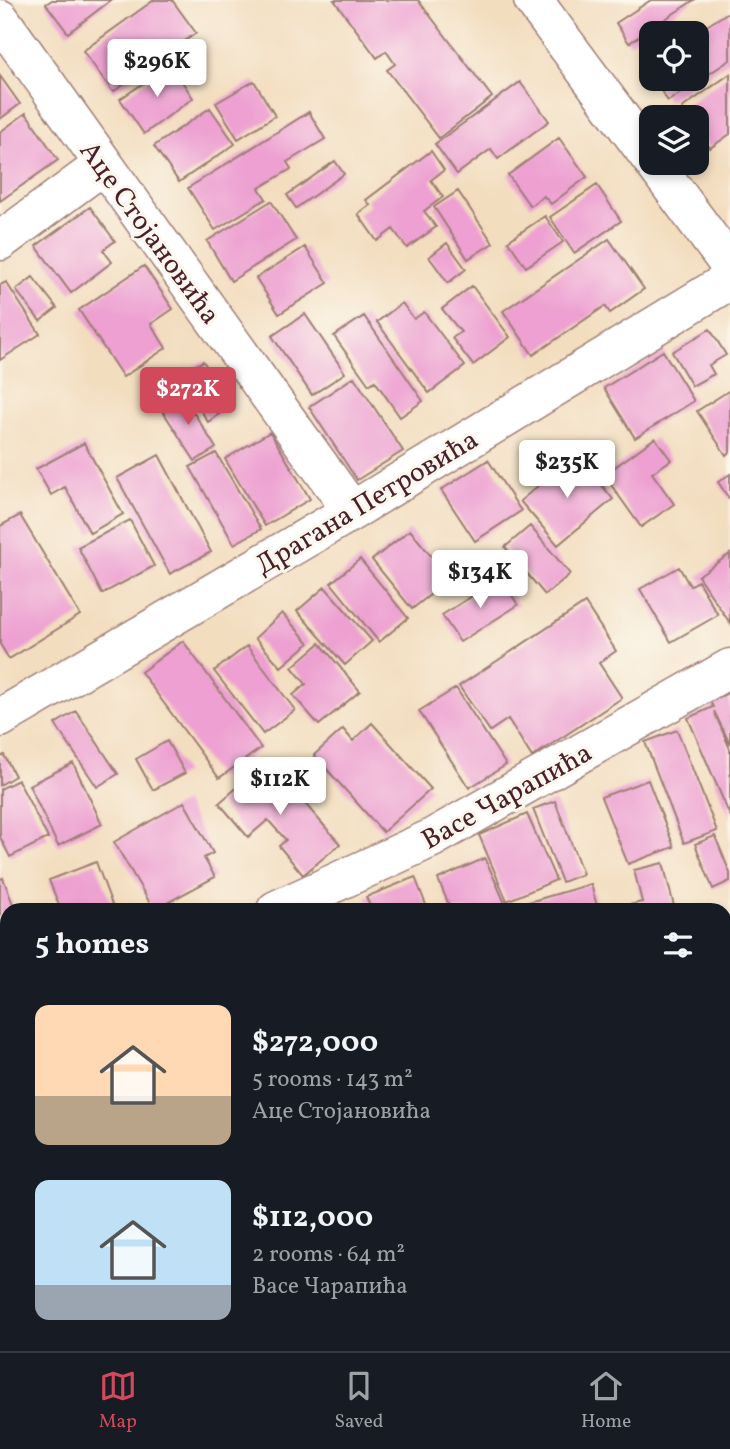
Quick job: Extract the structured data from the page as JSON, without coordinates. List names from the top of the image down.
{
  "streets": {
    "street": ["Аце Стојановића", "Драгана Петровића", "Васе Чарапића"]
  },
  "crossings": [
    ["Аце Стојановића", "Драгана Петровића"]
  ],
  "page": {
    "price": [
      "$296K",
      "$272K",
      "$235K",
      "$134K",
      "$112K"
    ],
    "heading": "5 homes",
    "list": [
      {
        "name": "$272,000",
        "note": "5 rooms · 143 m² · Аце Стојановића"
      },
      {
        "name": "$112,000",
        "note": "2 rooms · 64 m² · Васе Чарапића"
      }
    ],
    "tabs": ["Map", "Saved", "Home"]
  }
}
